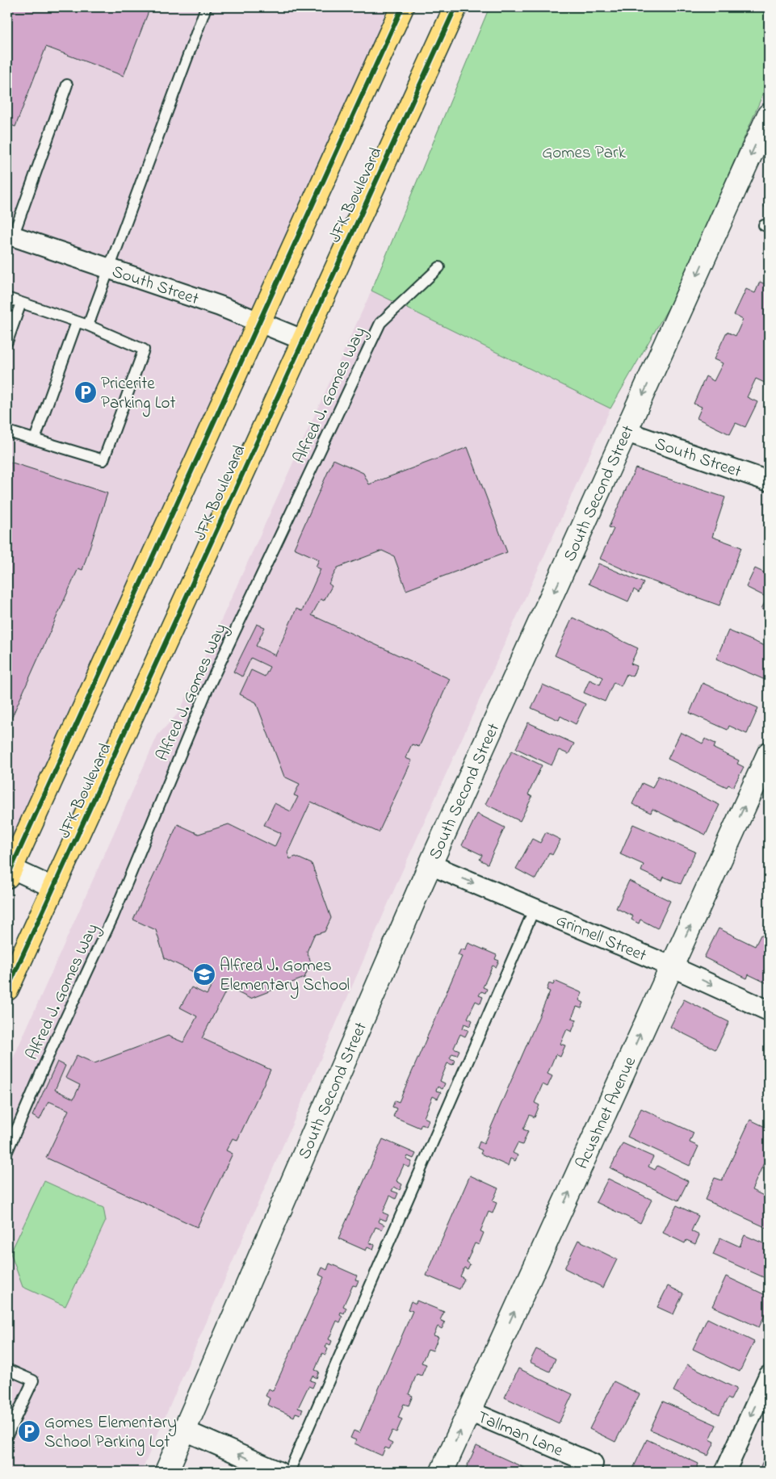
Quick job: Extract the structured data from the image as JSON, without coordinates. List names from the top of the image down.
{
  "streets": {
    "main road": ["JFK Boulevard"],
    "street": [
      "South Street",
      "South Second Street",
      "Grinnell Street",
      "Acushnet Avenue",
      "Tallman Lane"
    ],
    "lane": ["Alfred J. Gomes Way"]
  },
  "crossings": [
    ["JFK Boulevard", "South Street"],
    ["South Street", "South Second Street"],
    ["South Second Street", "Grinnell Street"],
    ["Grinnell Street", "Acushnet Avenue"],
    ["Acushnet Avenue", "Tallman Lane"]
  ],
  "one_way": ["South Second Street", "Grinnell Street", "Acushnet Avenue"],
  "parks": ["Gomes Park"],
  "places": {
    "parking": ["Pricerite Parking Lot", "Gomes Elementary School Parking Lot"],
    "school or university": ["Alfred J. Gomes Elementary School"]
  }
}
